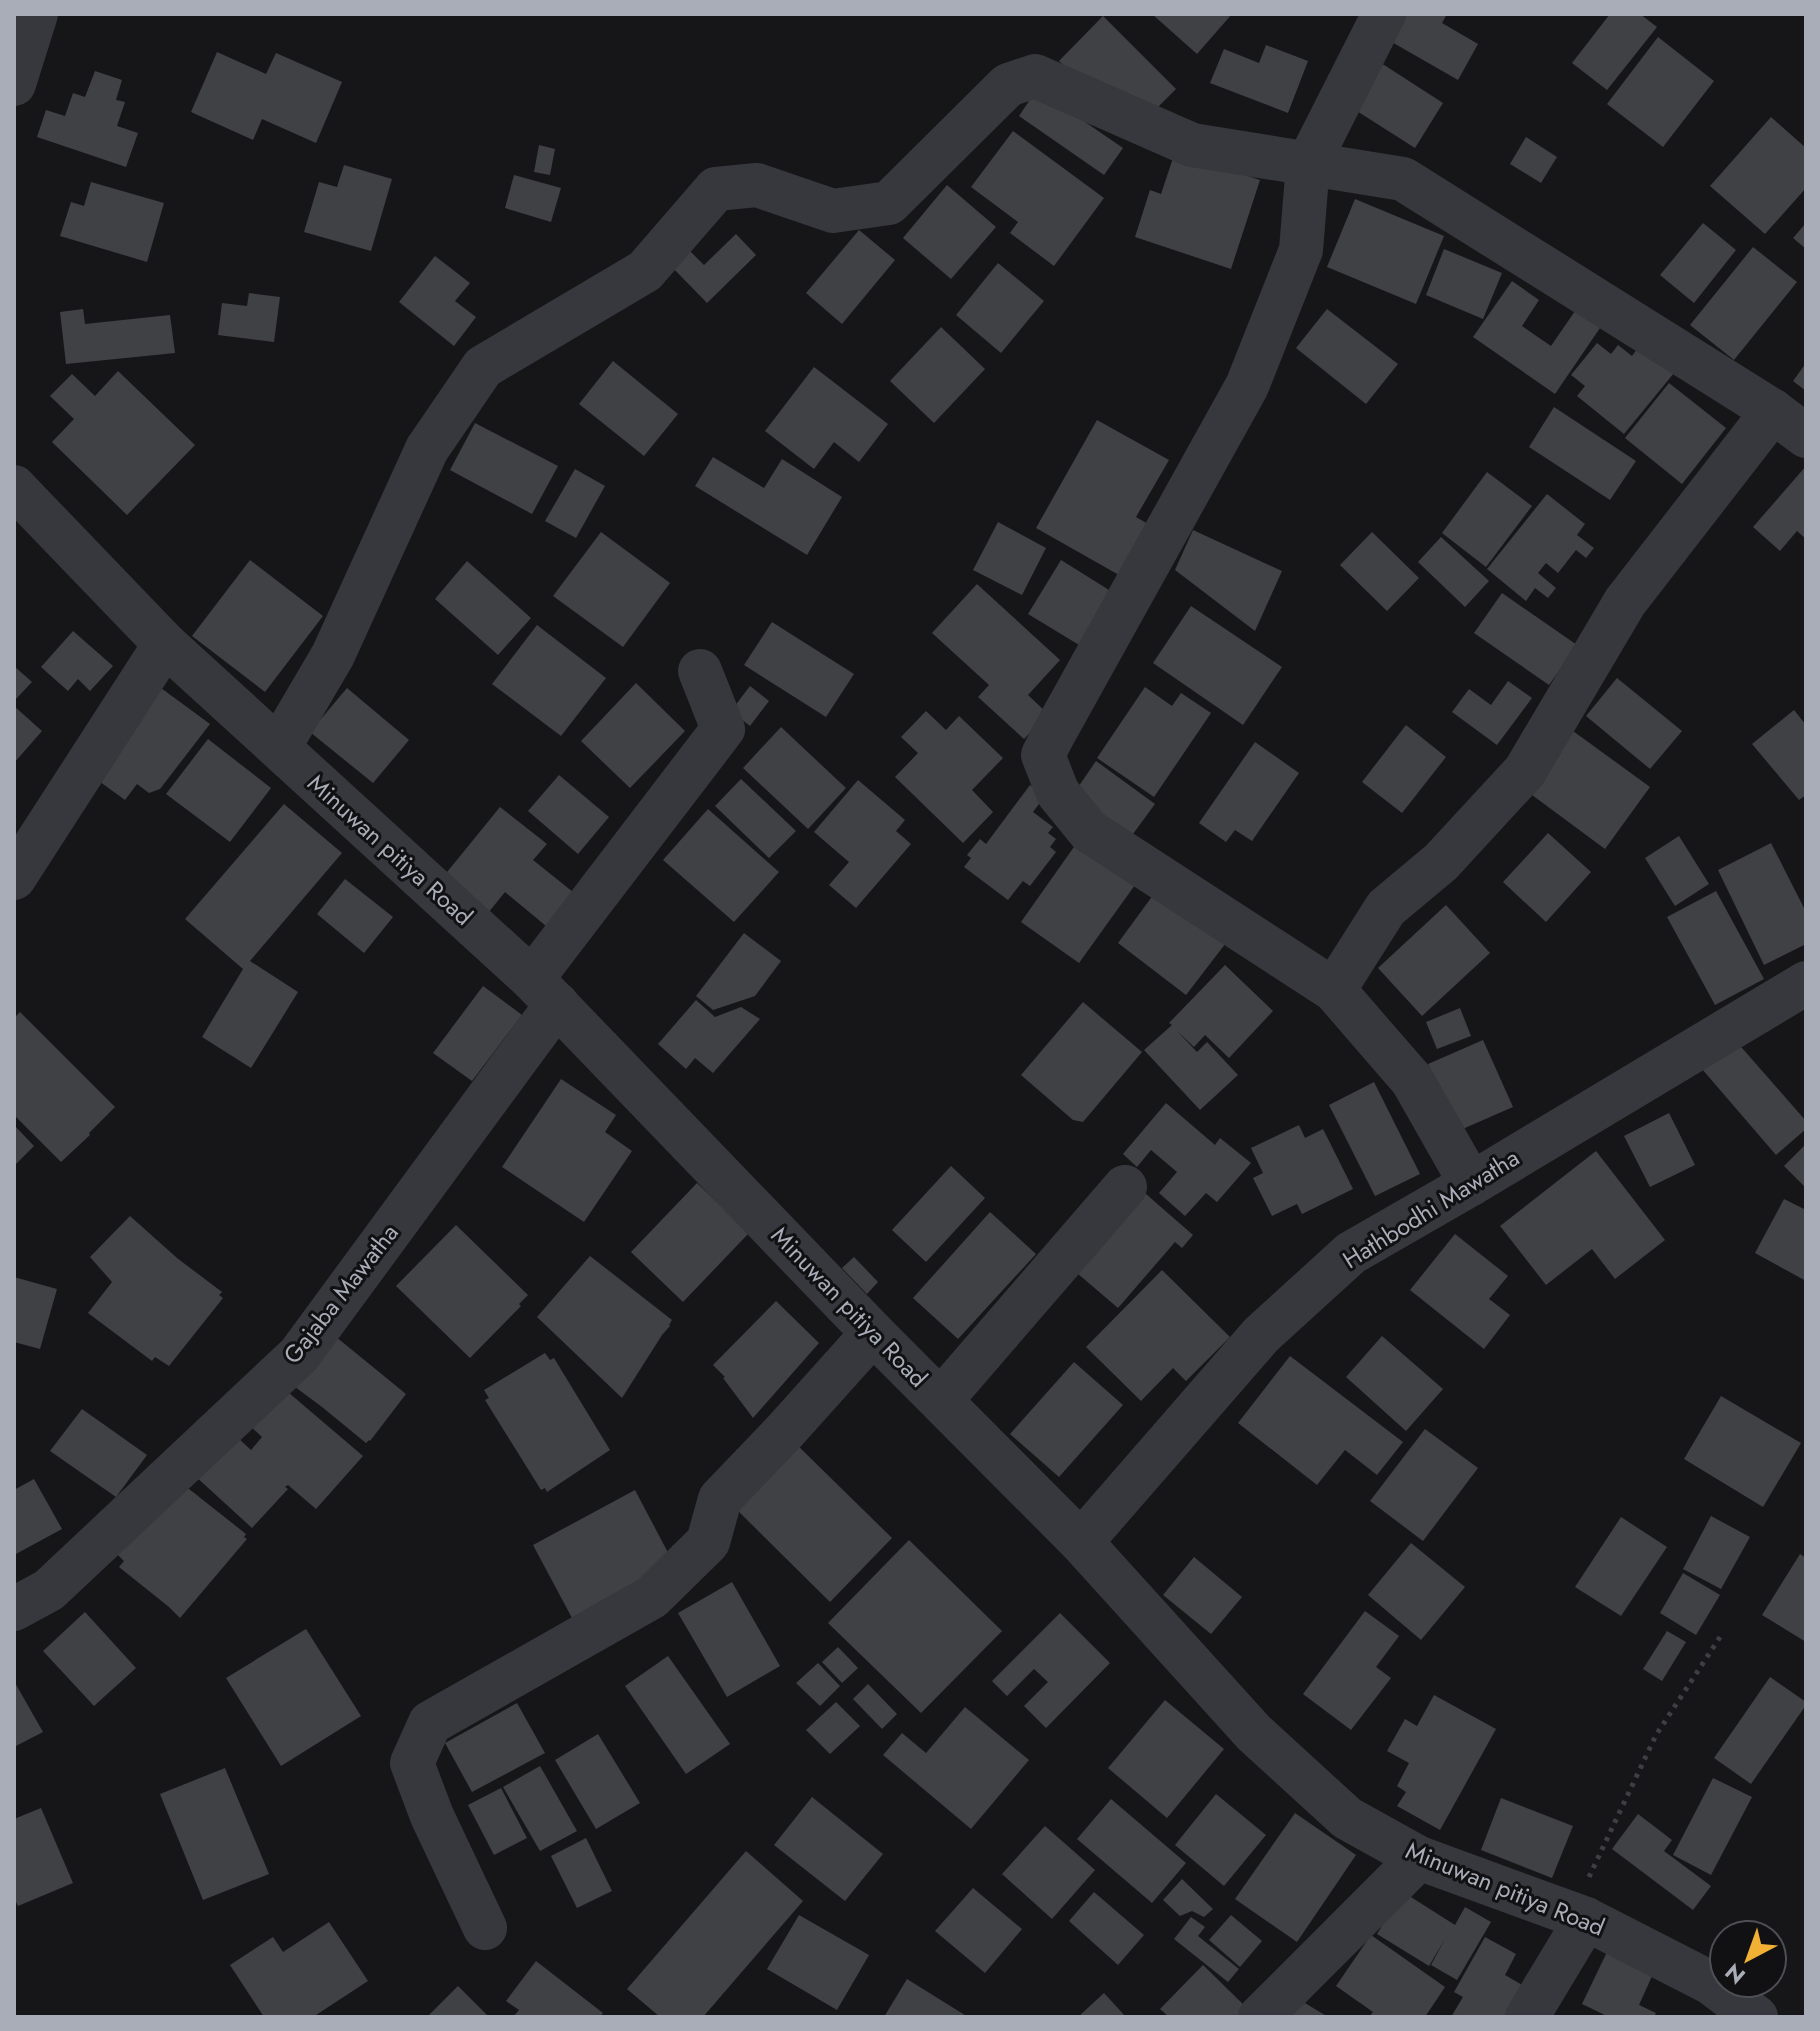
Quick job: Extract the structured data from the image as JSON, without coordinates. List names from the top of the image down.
{
  "streets": {
    "street": ["Minuwan pitiya Road", "Hathbodhi Mawatha", "Gajaba Mawatha"]
  },
  "crossings": [
    ["Minuwan pitiya Road", "Hathbodhi Mawatha"],
    ["Minuwan pitiya Road", "Gajaba Mawatha"]
  ],
  "north": "bottom left"
}
